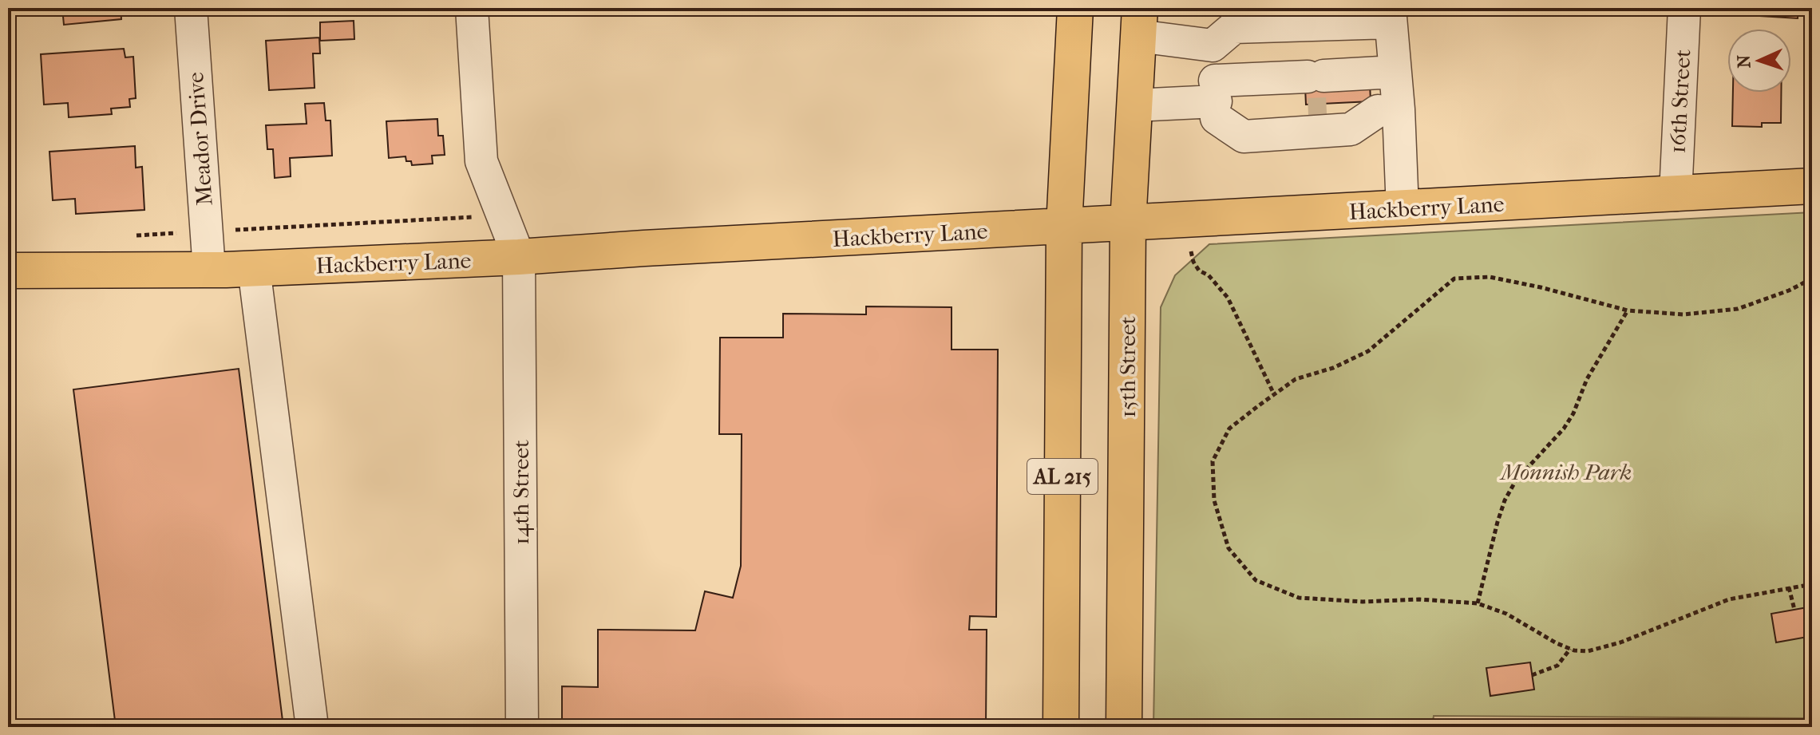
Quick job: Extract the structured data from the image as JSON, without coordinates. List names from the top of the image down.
{
  "streets": {
    "main road": ["Hackberry Lane", "15th Street", "AL 215"],
    "street": ["16th Street", "Meador Drive", "14th Street"]
  },
  "crossings": [
    ["16th Street", "Hackberry Lane"],
    ["Meador Drive", "Hackberry Lane"],
    ["Hackberry Lane", "15th Street"],
    ["Hackberry Lane", "AL 215"],
    ["Hackberry Lane", "14th Street"]
  ],
  "parks": ["Monnish Park"],
  "north": "left"
}
